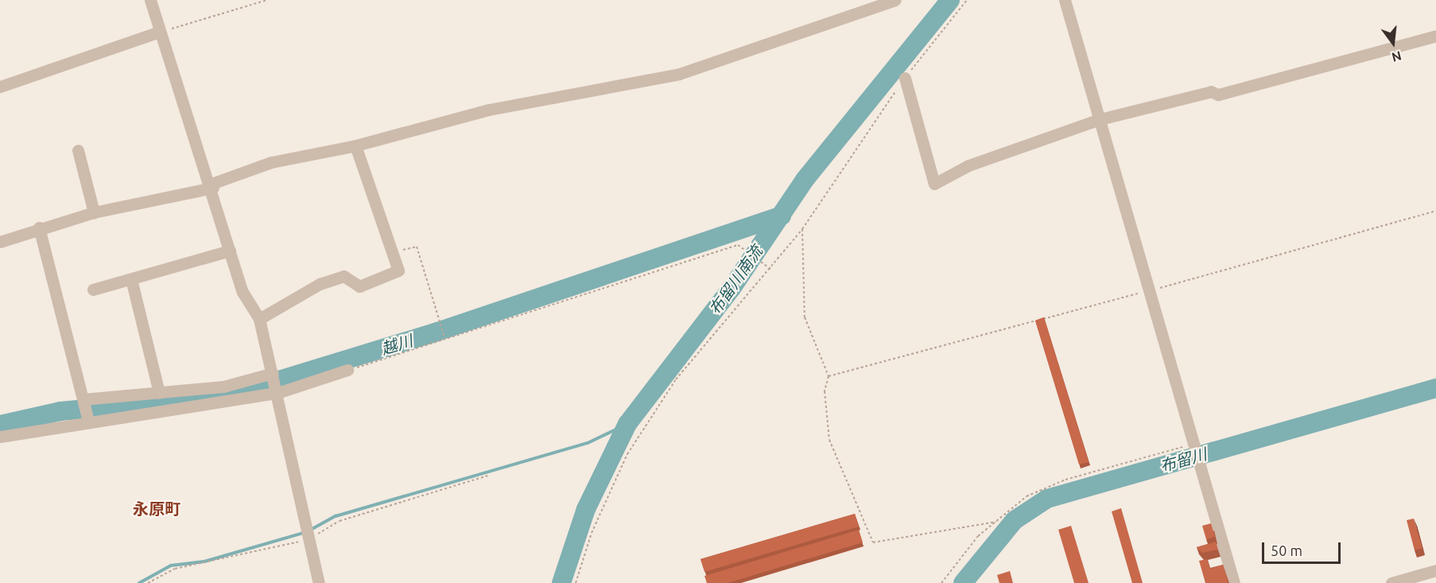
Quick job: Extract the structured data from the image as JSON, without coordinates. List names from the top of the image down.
{
  "districts": ["永原町"],
  "water": ["布留川南流", "越川", "布留川"],
  "scale_bar": "50 m",
  "north": "bottom"
}
